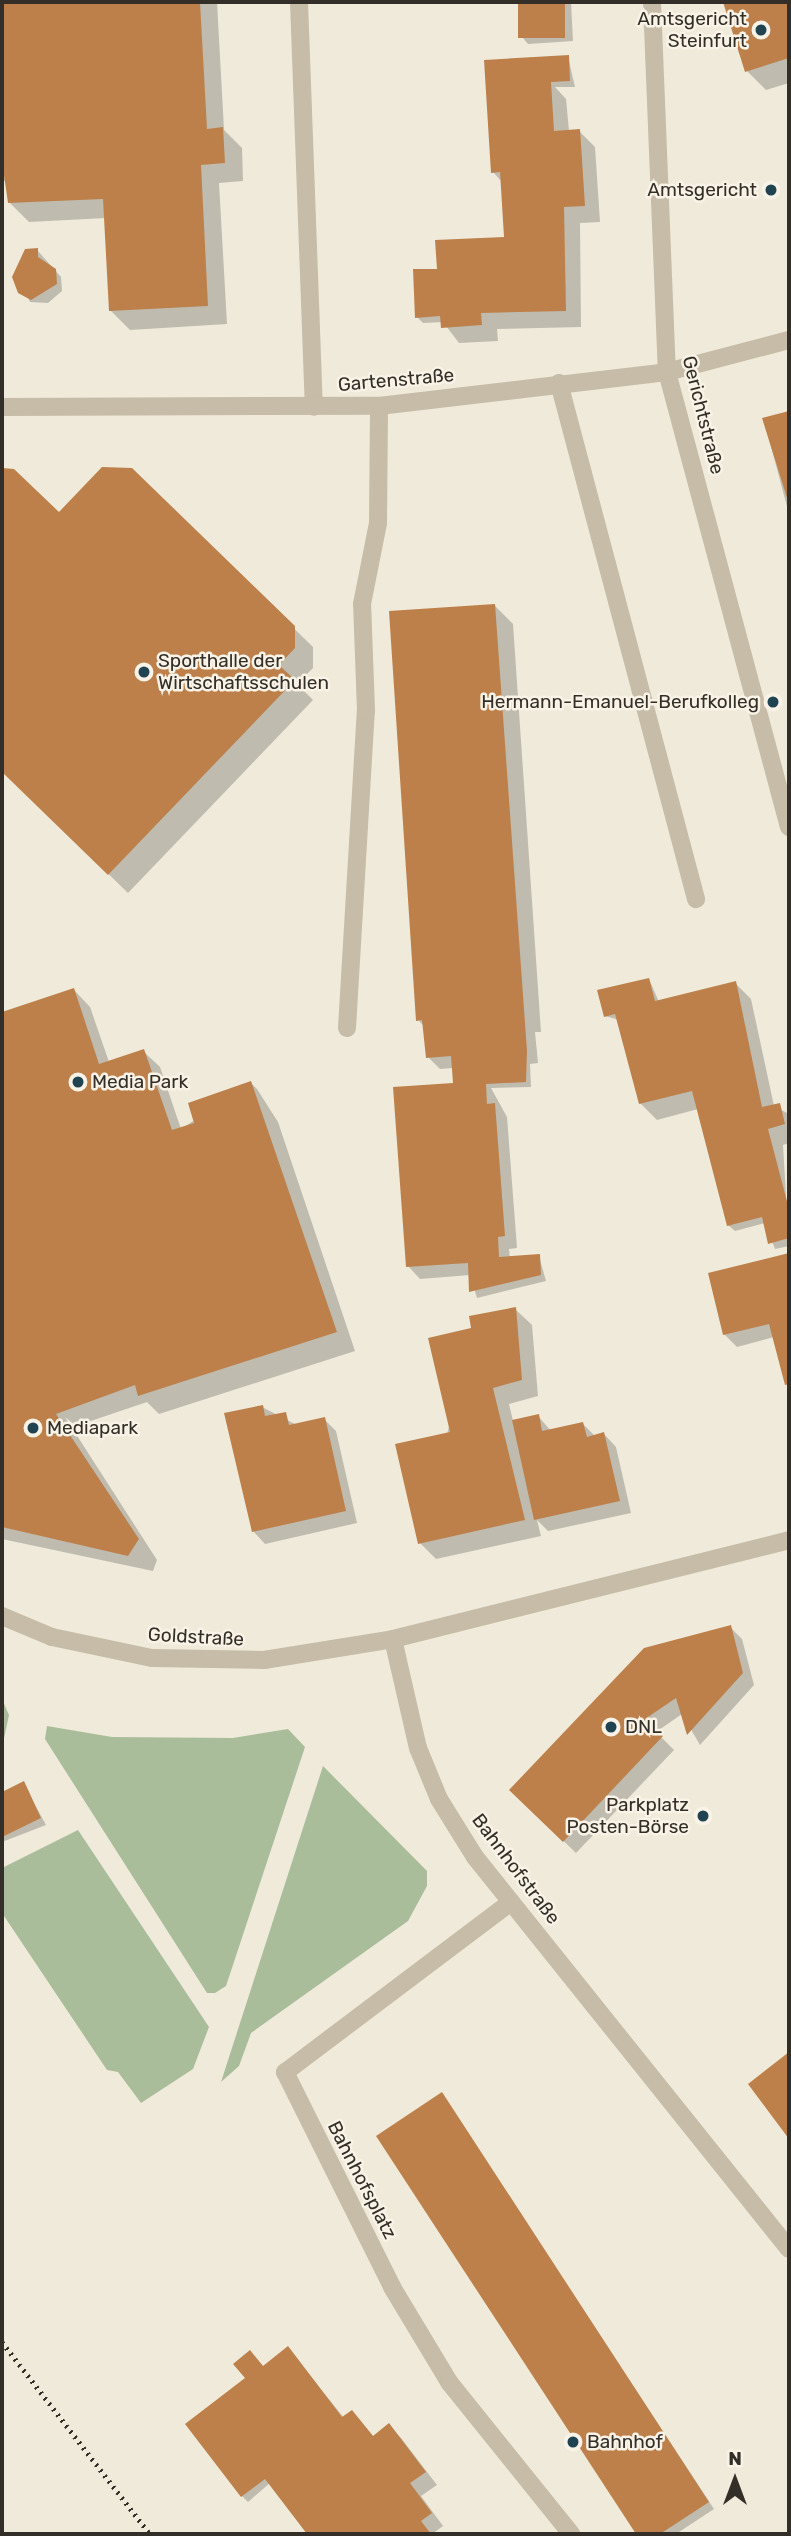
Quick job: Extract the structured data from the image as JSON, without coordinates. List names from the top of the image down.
{
  "streets": {
    "street": [
      "Gartenstraße",
      "Gerichtstraße",
      "Goldstraße",
      "Bahnhofstraße",
      "Bahnhofsplatz"
    ]
  },
  "crossings": [
    ["Gartenstraße", "Gerichtstraße"],
    ["Goldstraße", "Bahnhofstraße"],
    ["Bahnhofstraße", "Bahnhofsplatz"]
  ],
  "places": [
    "Amtsgericht Steinfurt",
    "Amtsgericht",
    "Sporthalle der Wirtschaftsschulen",
    "Hermann-Emanuel-Berufkolleg",
    "Media Park",
    "Mediapark",
    "DNL",
    "Parkplatz Posten-Börse",
    "Bahnhof"
  ],
  "north": "top"
}
